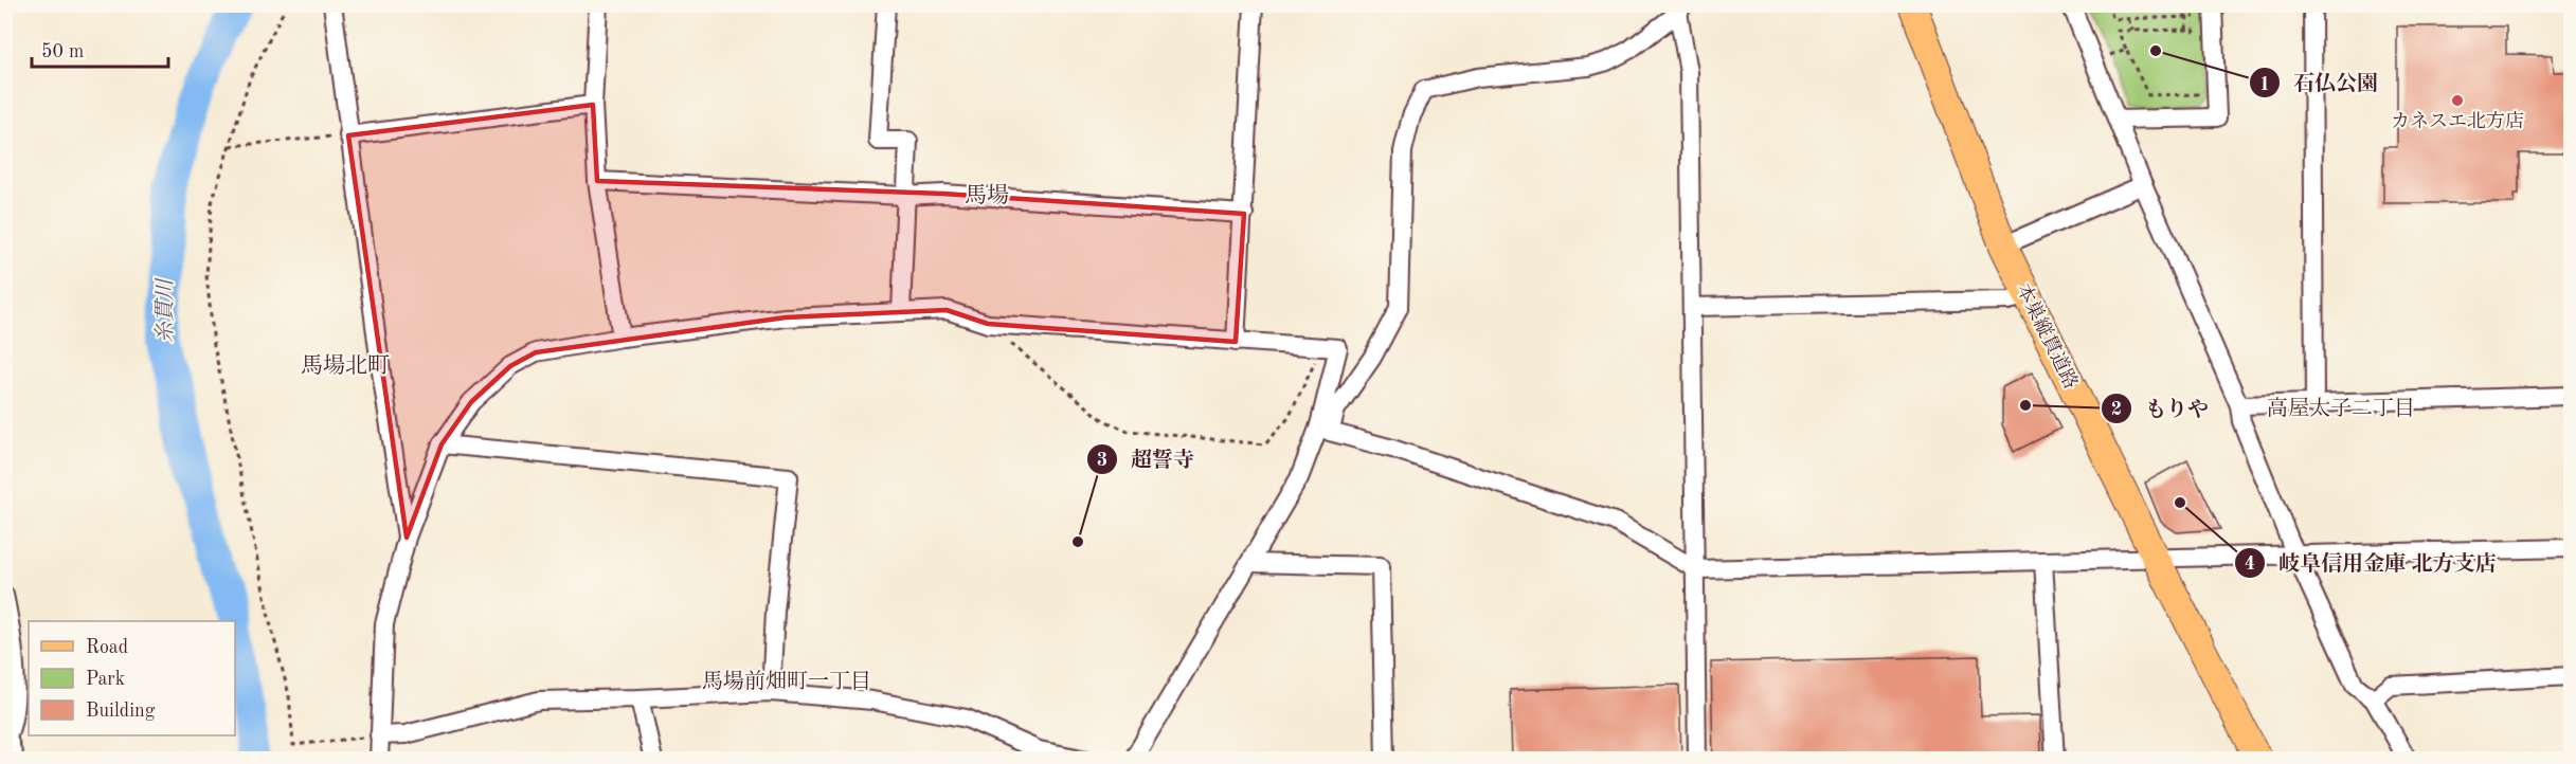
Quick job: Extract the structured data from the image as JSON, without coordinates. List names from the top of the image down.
{
  "streets": {
    "main road": ["本巣縦貫道路"]
  },
  "districts": [
    "馬場",
    "馬場北町",
    "高屋太子二丁目",
    "馬場前畑町一丁目"
  ],
  "water": ["糸貫川"],
  "places": [
    "石仏公園",
    "カネスエ北方店",
    "もりや",
    "岐阜信用金庫 北方支店",
    "超誓寺"
  ],
  "legend": ["Road", "Park", "Building"],
  "scale_bar": "50 m"
}
